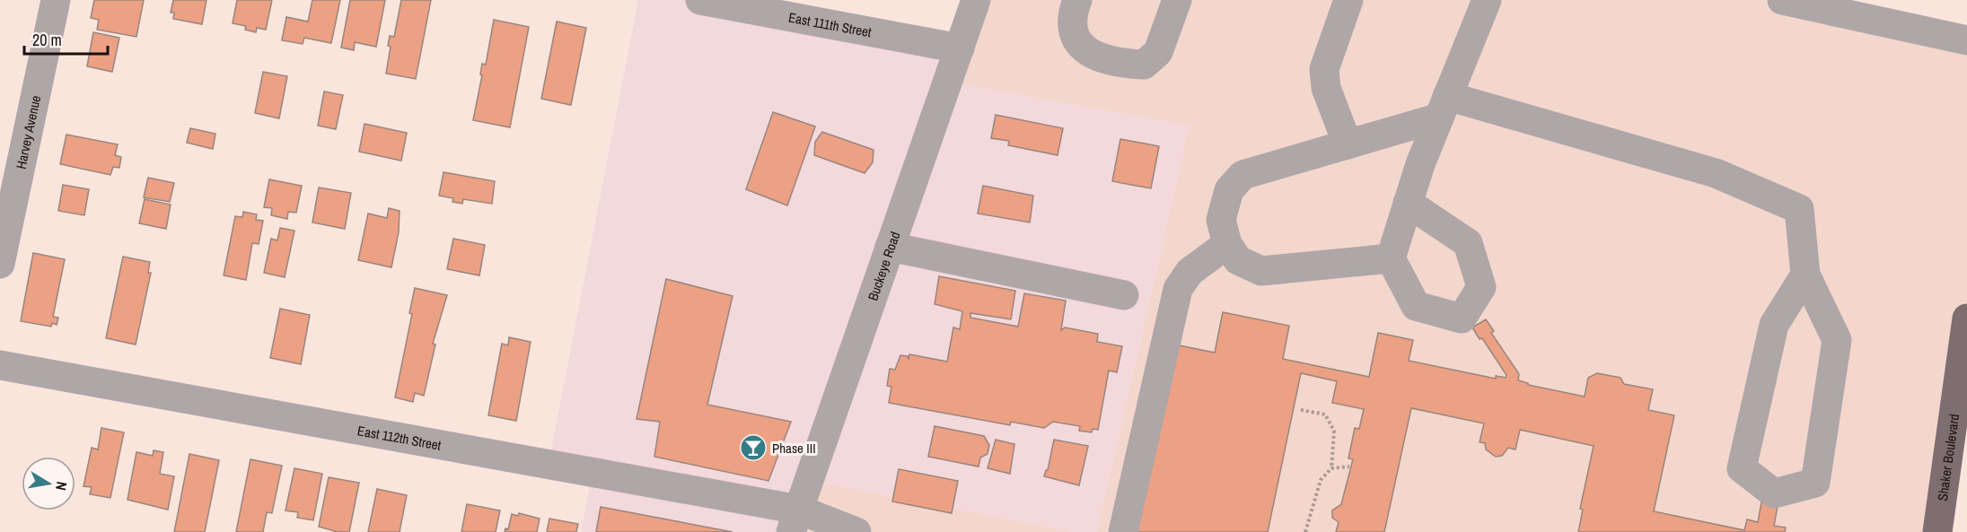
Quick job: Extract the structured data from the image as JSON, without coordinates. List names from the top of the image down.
{
  "streets": {
    "main road": ["Shaker Boulevard"],
    "street": [
      "East 111th Street",
      "Harvey Avenue",
      "Buckeye Road",
      "East 112th Street"
    ]
  },
  "crossings": [
    ["East 111th Street", "Buckeye Road"],
    ["Buckeye Road", "East 112th Street"]
  ],
  "places": {
    "bar": ["Phase III"]
  },
  "scale_bar": "20 m",
  "north": "right"
}
